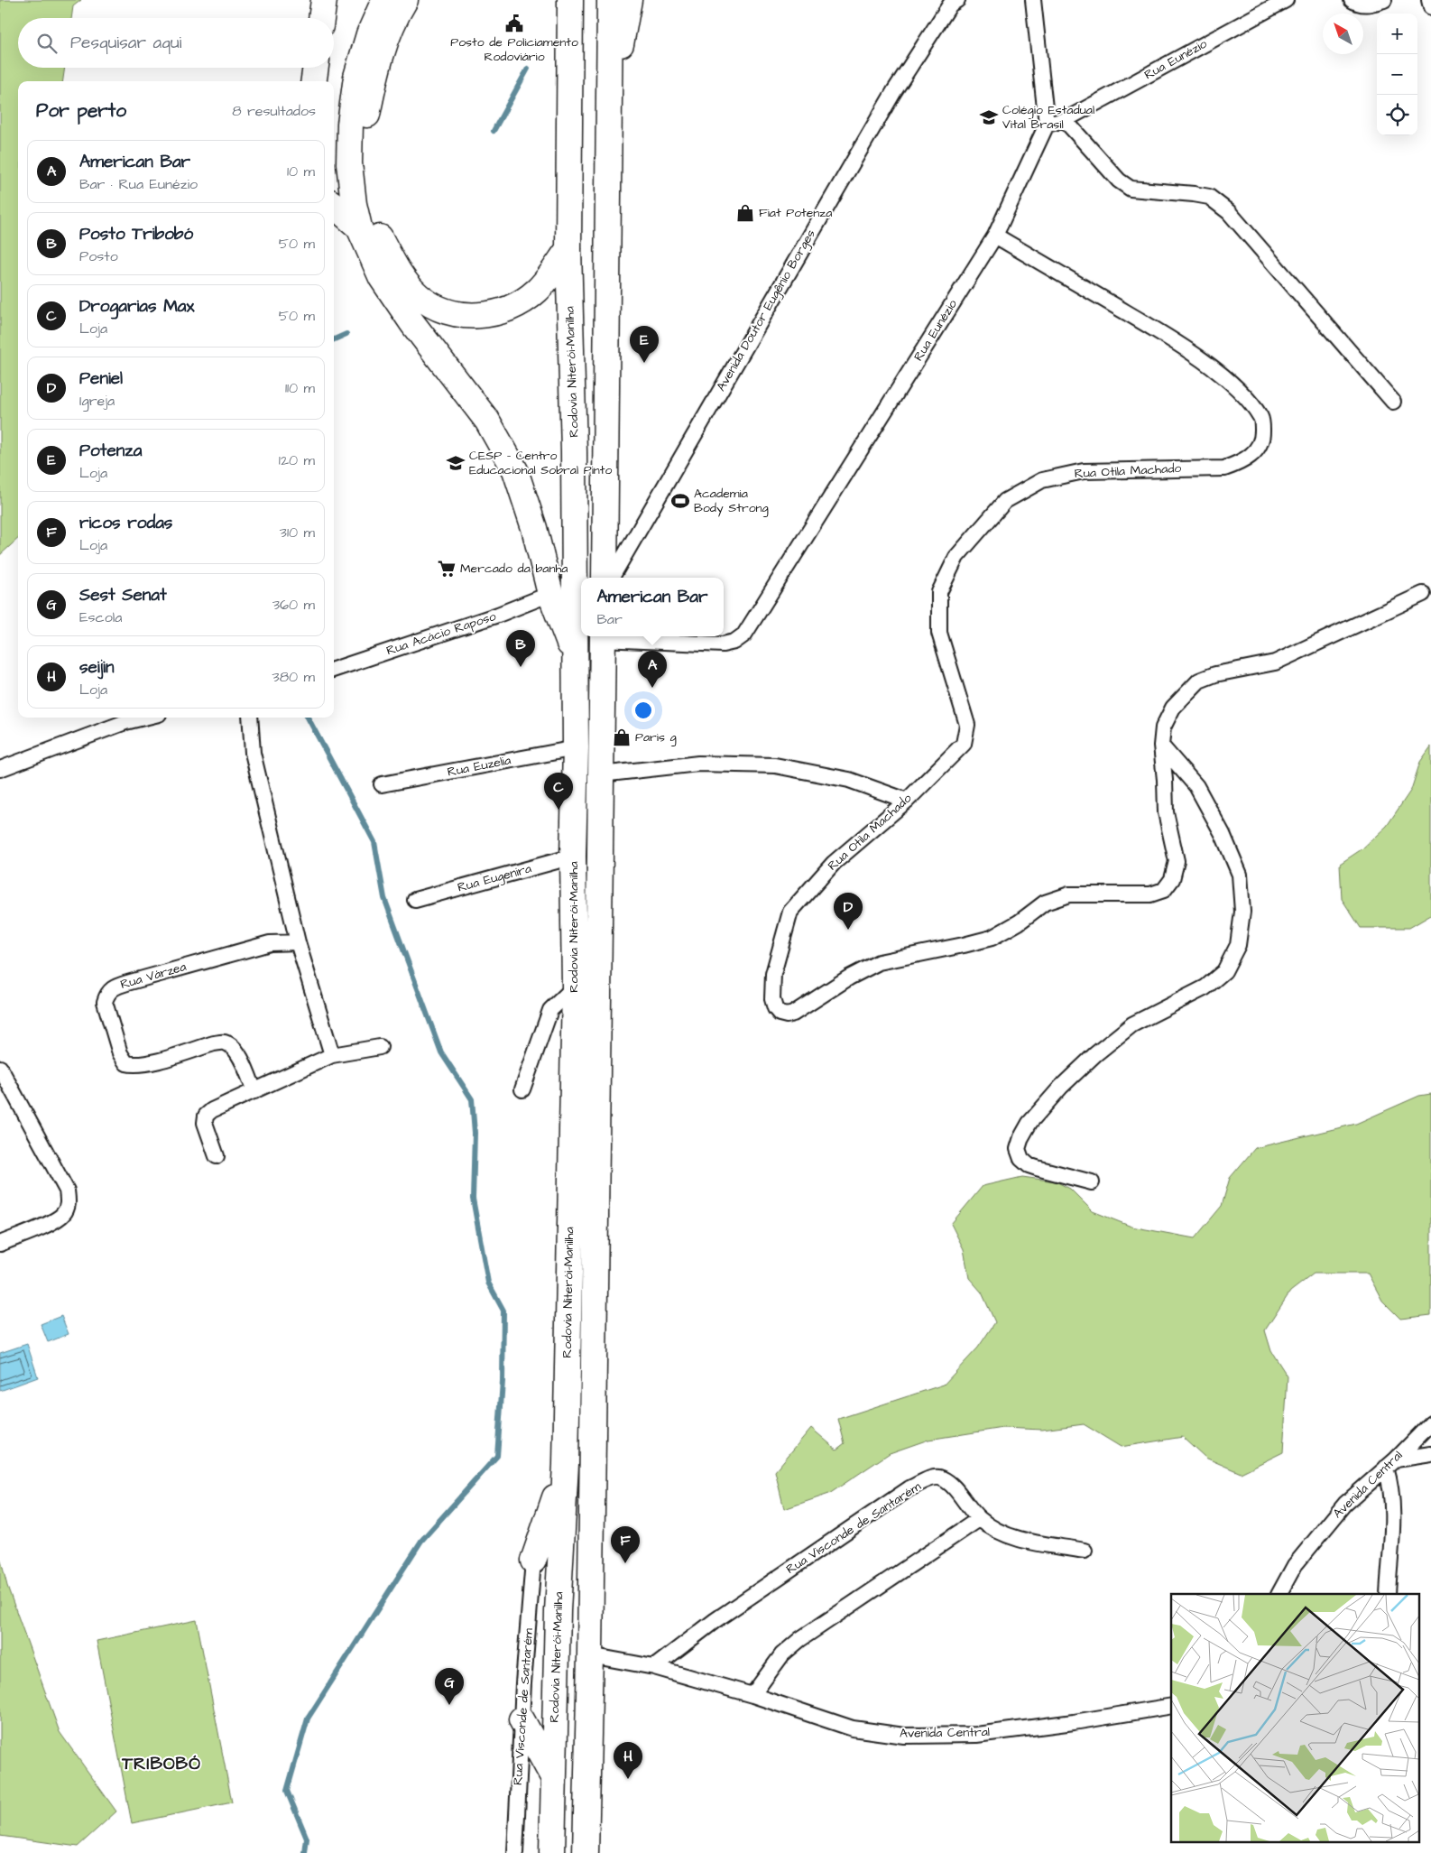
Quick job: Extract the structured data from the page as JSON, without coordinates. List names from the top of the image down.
{
  "streets": {
    "highway": ["Rodovia Niterói-Manilha"],
    "street": [
      "Rua Eunézio",
      "Avenida Doutor Eugênio Borges",
      "Rua Otila Machado",
      "Rua Acácio Raposo",
      "Rua Euzelia",
      "Rua Eugenira",
      "Rua Várzea",
      "Avenida Central",
      "Rua Visconde de Santarém"
    ]
  },
  "crossings": [
    ["Rua Eunézio", "Rua Otila Machado"],
    ["Rodovia Niterói-Manilha", "Rua Euzelia"],
    ["Rodovia Niterói-Manilha", "Rua Eugenira"],
    ["Rodovia Niterói-Manilha", "Avenida Central"],
    ["Avenida Central", "Rua Visconde de Santarém"]
  ],
  "districts": ["TRIBOBÓ"],
  "places": {
    "public building": ["Posto de Policiamento Rodoviário"],
    "school or university": ["Colégio Estadual Vital Brasil", "CESP - Centro Educacional Sobral Pinto"],
    "shop": ["Fiat Potenza", "Paris g"],
    "sports": ["Academia Body Strong"],
    "supermarket": ["Mercado da banha"]
  },
  "north": "top left",
  "page": {
    "map_buttons": ["+", "−"],
    "search": "Pesquisar aqui",
    "heading": ["Por perto", "8 resultados"],
    "list": [
      {
        "mark": "A",
        "name": "American Bar",
        "note": "Bar · Rua Eunézio",
        "value": "10 m"
      },
      {
        "mark": "B",
        "name": "Posto Tribobó",
        "note": "Posto",
        "value": "50 m"
      },
      {
        "mark": "C",
        "name": "Drogarias Max",
        "note": "Loja",
        "value": "50 m"
      },
      {
        "mark": "D",
        "name": "Peniel",
        "note": "Igreja",
        "value": "110 m"
      },
      {
        "mark": "E",
        "name": "Potenza",
        "note": "Loja",
        "value": "120 m"
      },
      {
        "mark": "F",
        "name": "ricos rodas",
        "note": "Loja",
        "value": "310 m"
      },
      {
        "mark": "G",
        "name": "Sest Senat",
        "note": "Escola",
        "value": "360 m"
      },
      {
        "mark": "H",
        "name": "seijin",
        "note": "Loja",
        "value": "380 m"
      }
    ],
    "pins": [
      "E",
      "B",
      "A",
      "C",
      "D",
      "F",
      "G",
      "H"
    ],
    "popup": ["American Bar", "Bar"]
  }
}
